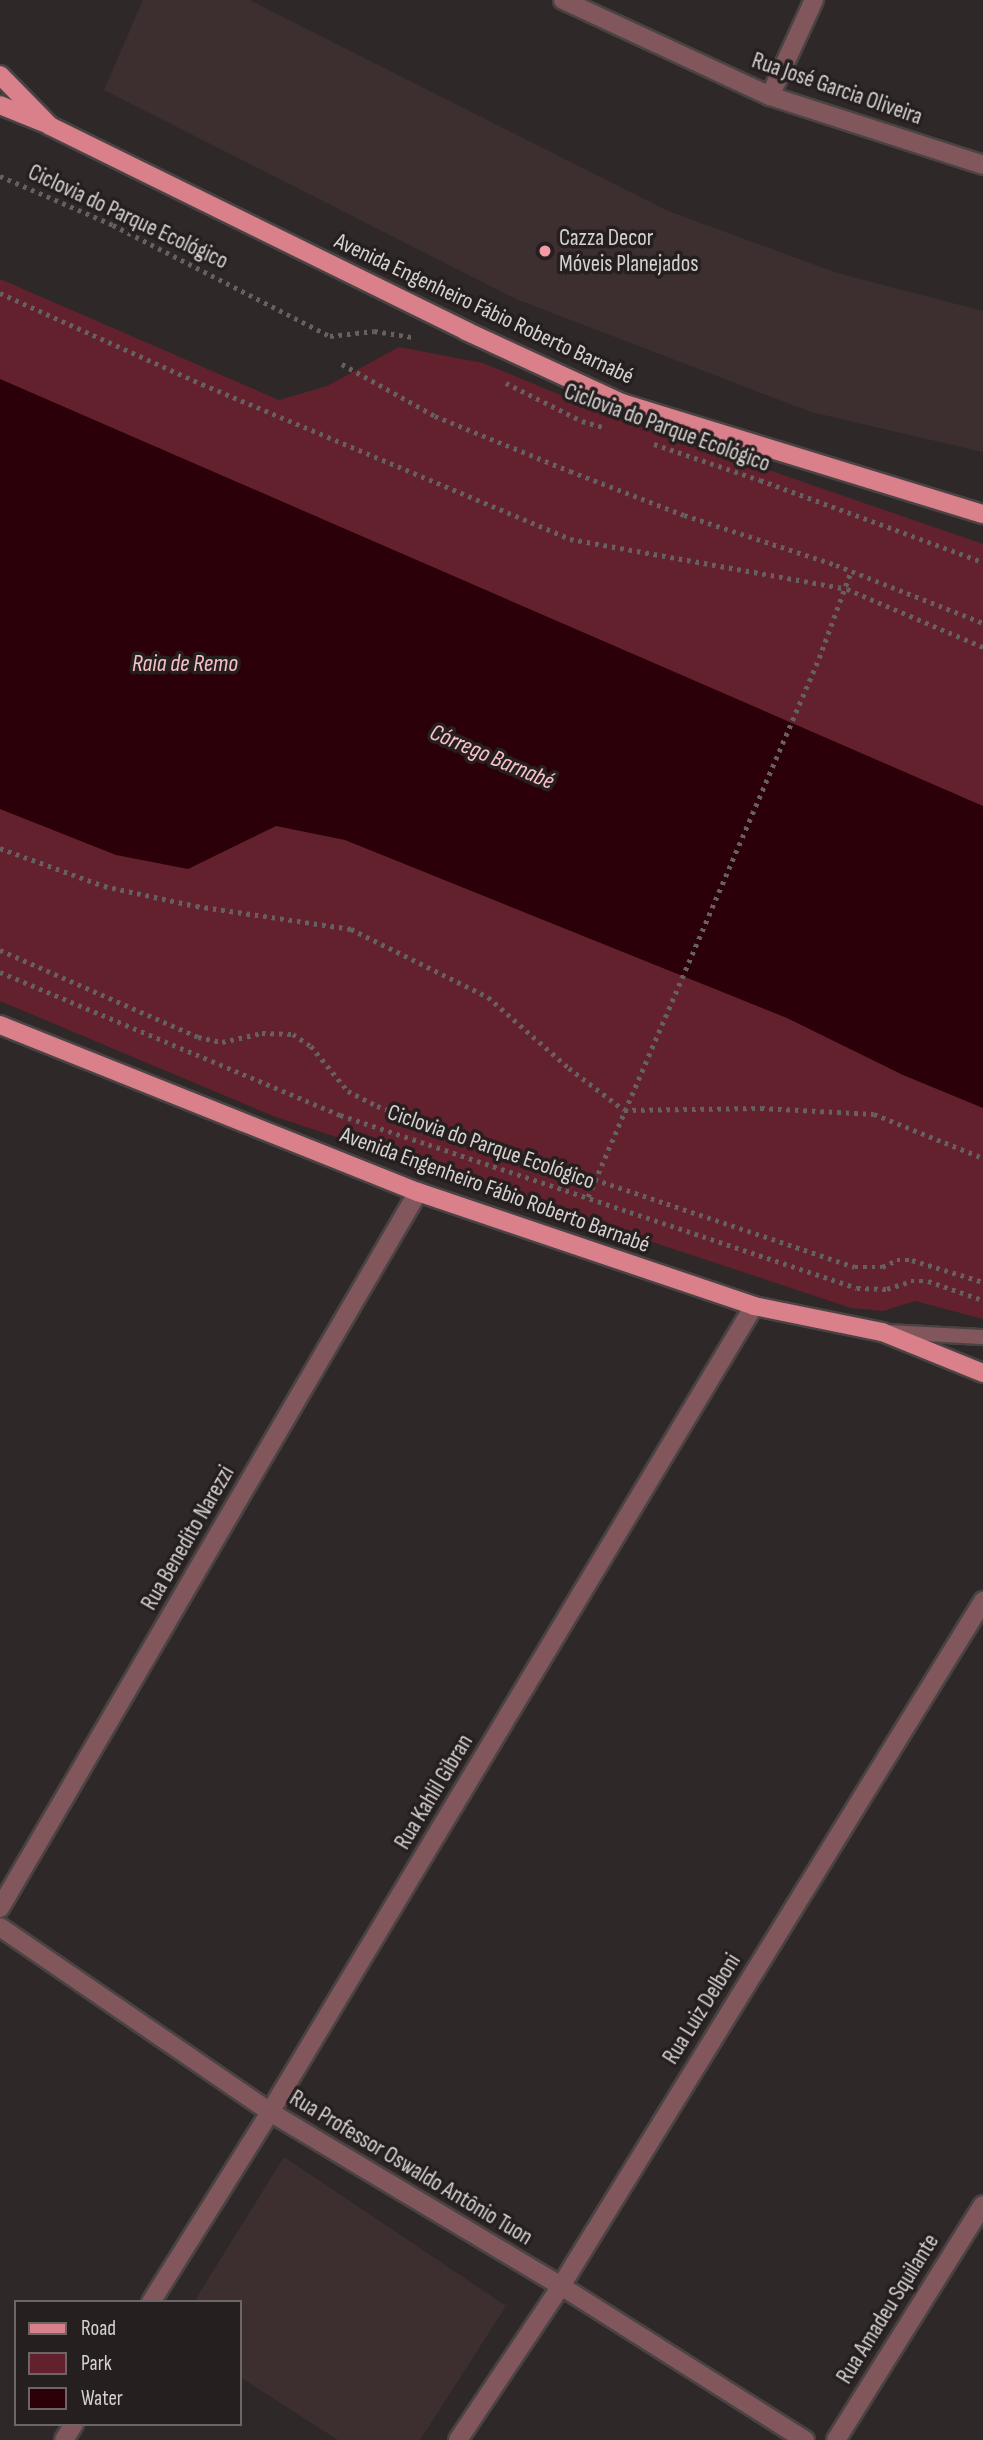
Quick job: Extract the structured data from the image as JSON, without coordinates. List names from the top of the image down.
{
  "streets": {
    "main road": ["Avenida Engenheiro Fábio Roberto Barnabé"],
    "street": [
      "Rua José Garcia Oliveira",
      "Rua Benedito Narezzi",
      "Rua Kahlil Gibran",
      "Rua Luiz Delboni",
      "Rua Professor Oswaldo Antônio Tuon",
      "Rua Amadeu Squilante"
    ],
    "path": ["Ciclovia do Parque Ecológico"]
  },
  "crossings": [
    ["Avenida Engenheiro Fábio Roberto Barnabé", "Rua Benedito Narezzi"],
    ["Avenida Engenheiro Fábio Roberto Barnabé", "Rua Kahlil Gibran"],
    ["Rua Kahlil Gibran", "Rua Professor Oswaldo Antônio Tuon"],
    ["Rua Luiz Delboni", "Rua Professor Oswaldo Antônio Tuon"]
  ],
  "water": ["Raia de Remo", "Córrego Barnabé"],
  "places": ["Cazza Decor Móveis Planejados"],
  "legend": ["Road", "Park", "Water"]
}
